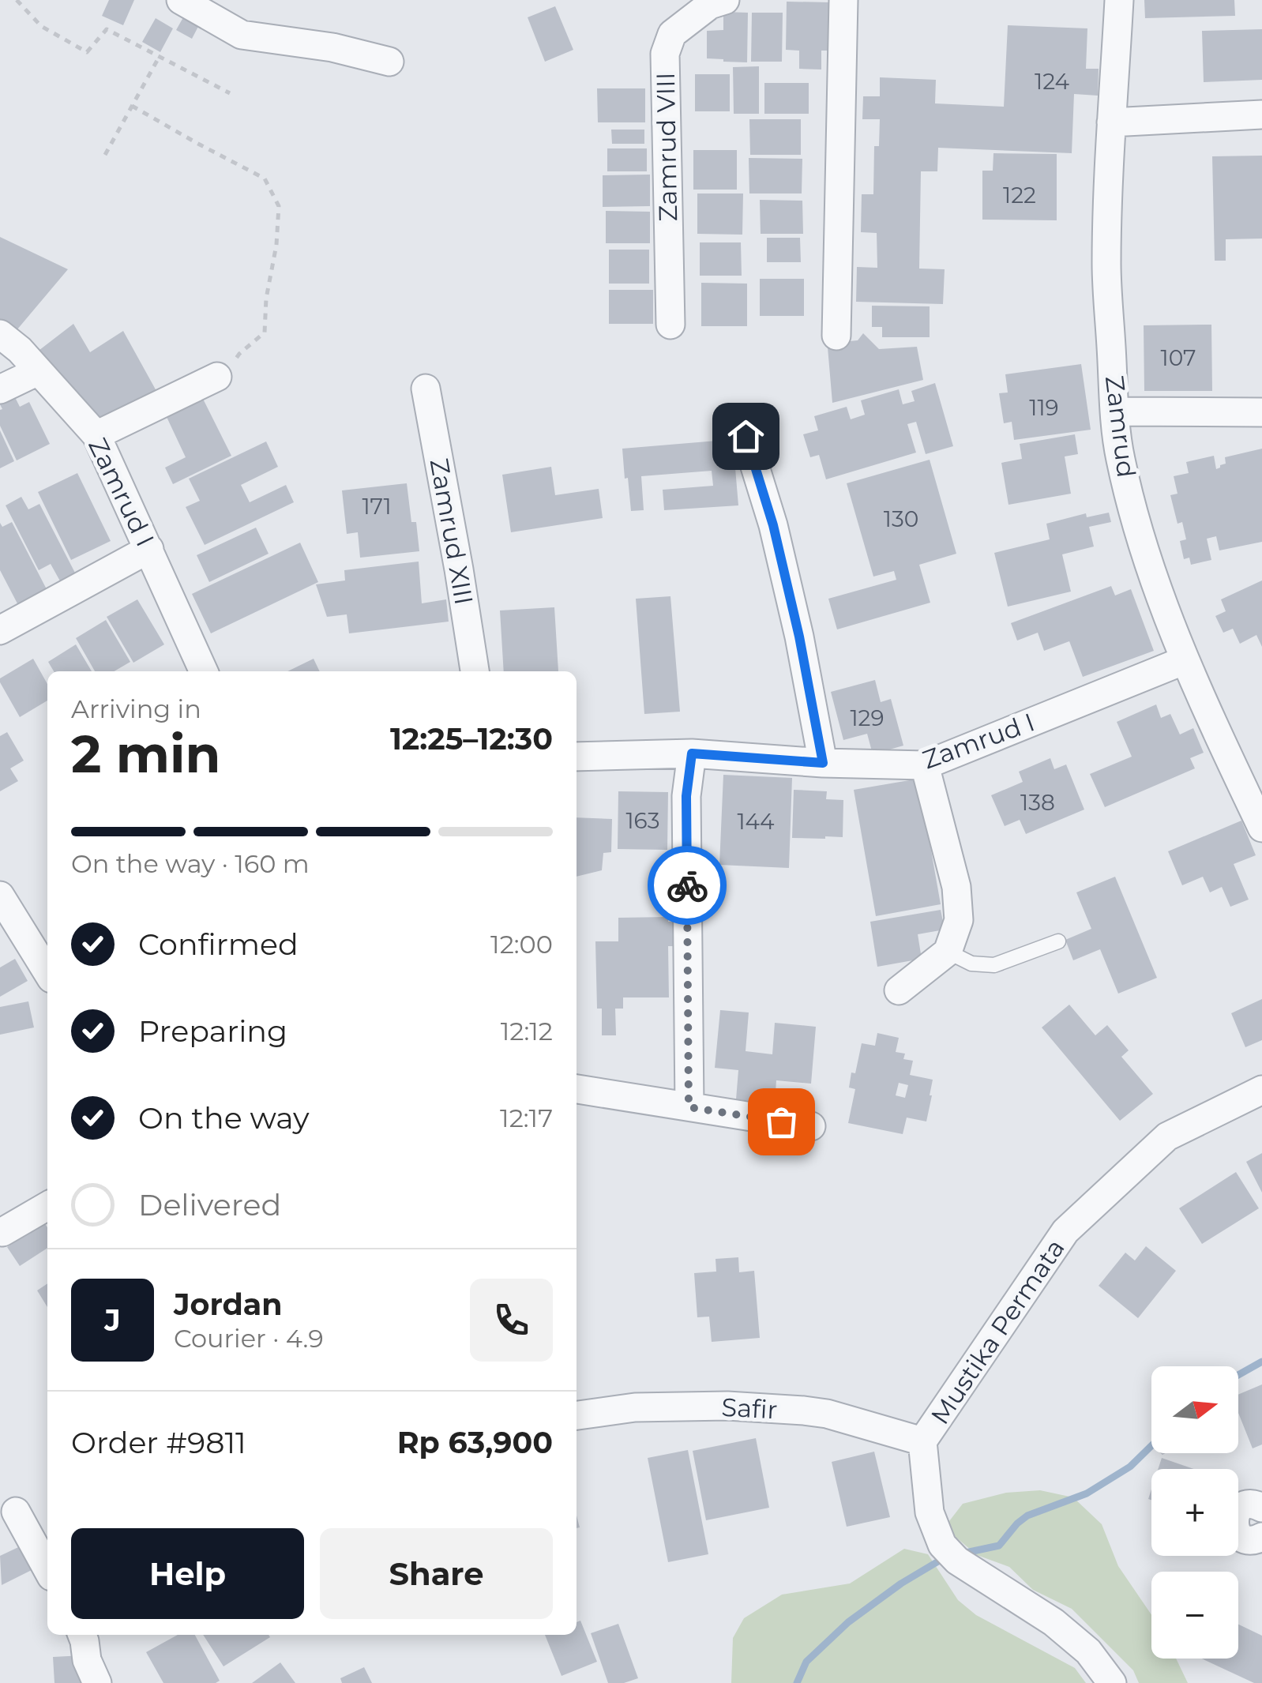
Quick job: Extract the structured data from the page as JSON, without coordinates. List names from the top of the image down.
{
  "streets": {
    "street": [
      "Zamrud VIII",
      "Zamrud",
      "Zamrud I",
      "Zamrud XIII",
      "Mustika Permata",
      "Safir"
    ]
  },
  "crossings": [
    ["Zamrud", "Zamrud I"],
    ["Mustika Permata", "Safir"]
  ],
  "house_numbers": [
    "124",
    "122",
    "107",
    "119",
    "171",
    "130",
    "129",
    "138",
    "163",
    "144"
  ],
  "north": "right",
  "page": {
    "heading": ["2 min", "Arriving in", "12:25–12:30"],
    "panel": [
      "Jordan",
      "Courier · 4.9",
      "Order #9811",
      "Rp 63,900"
    ],
    "bar": "On the way · 160 m",
    "list": [
      ["Confirmed", "12:00"],
      ["Preparing", "12:12"],
      ["On the way", "12:17"],
      "Delivered"
    ],
    "round": "J",
    "map_buttons": ["+", "−"],
    "buttons": ["Help", "Share"]
  }
}
